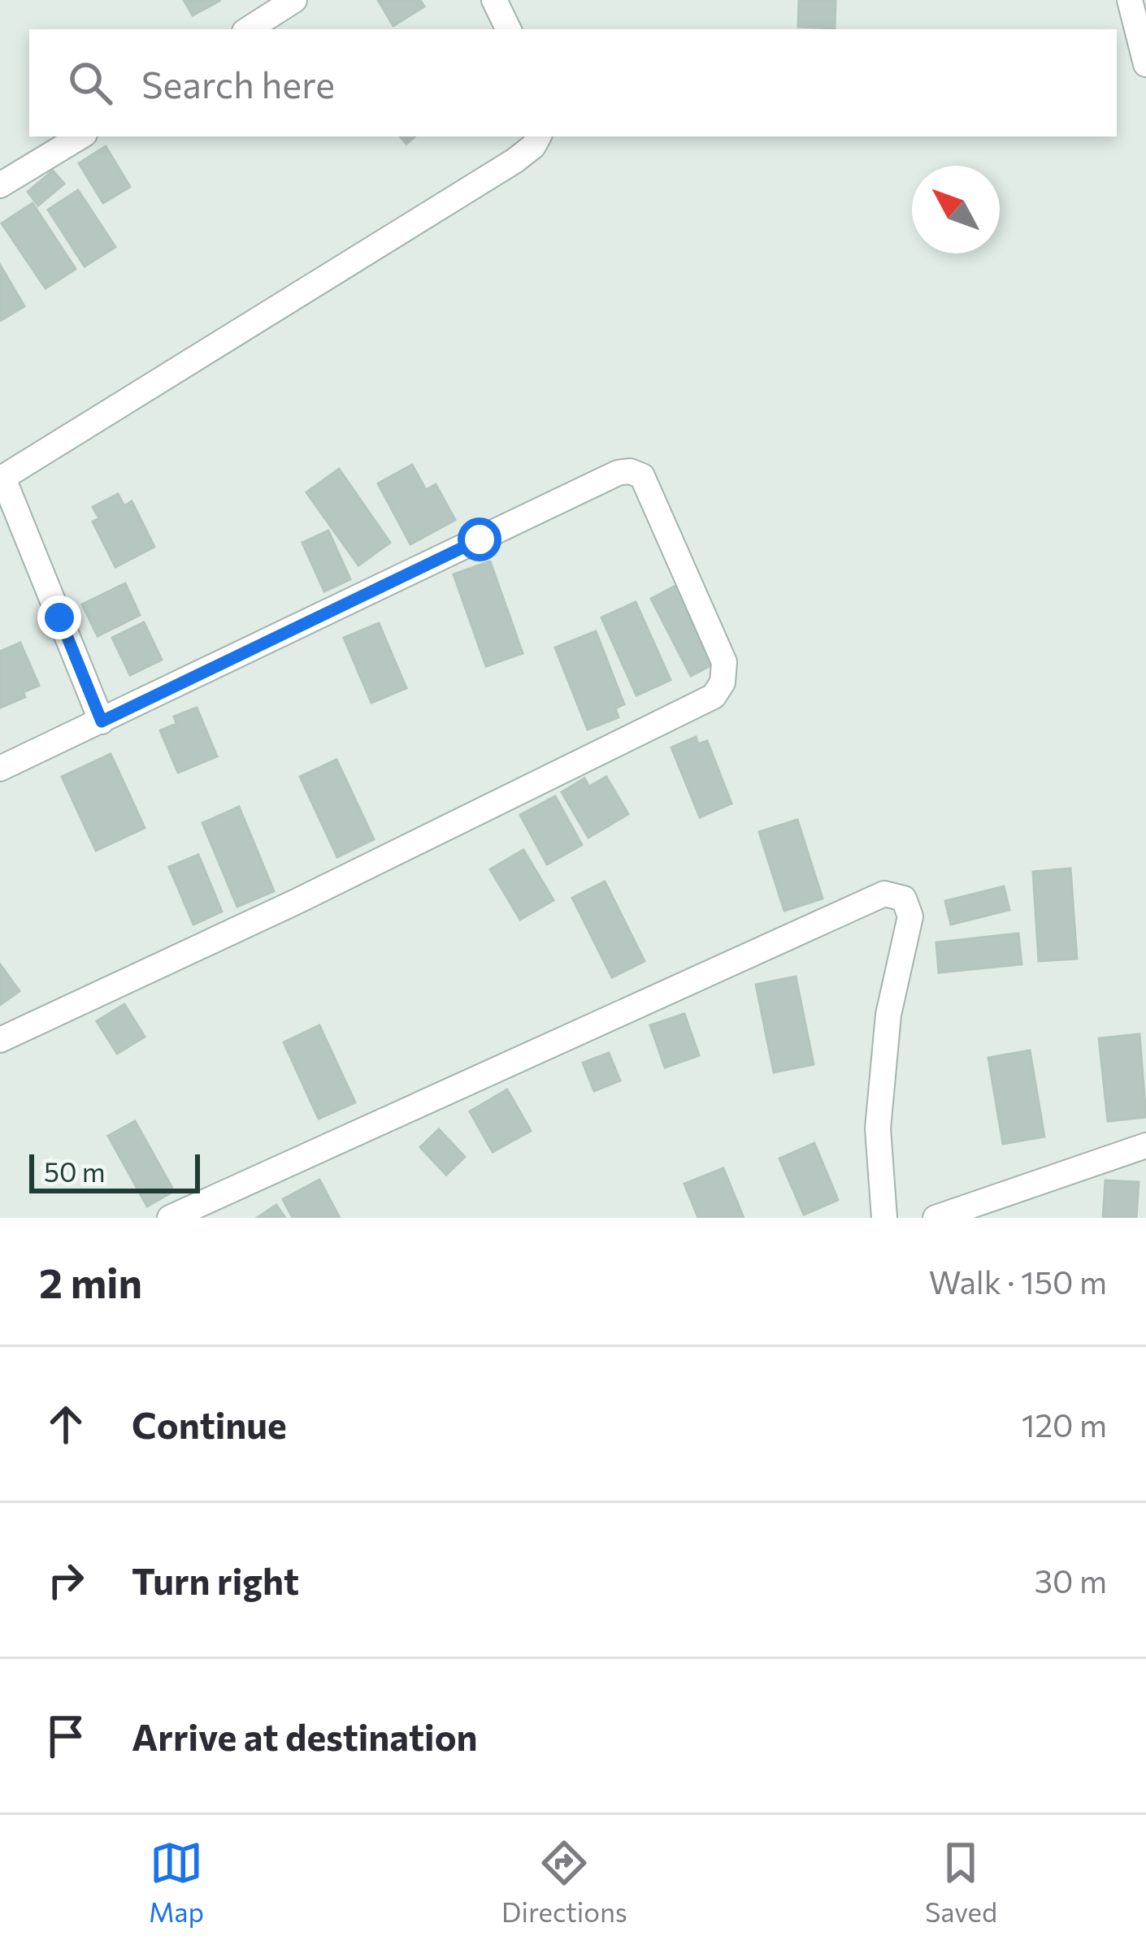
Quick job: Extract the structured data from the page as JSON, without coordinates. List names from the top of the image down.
{
  "scale_bar": "50 m",
  "north": "top left",
  "page": {
    "search": "Search here",
    "scale": "50 m",
    "heading": ["2 min", "Walk · 150 m"],
    "list": [
      ["Continue", "120 m"],
      ["Turn right", "30 m"],
      "Arrive at destination"
    ],
    "nav": ["Map", "Directions", "Saved"]
  }
}
